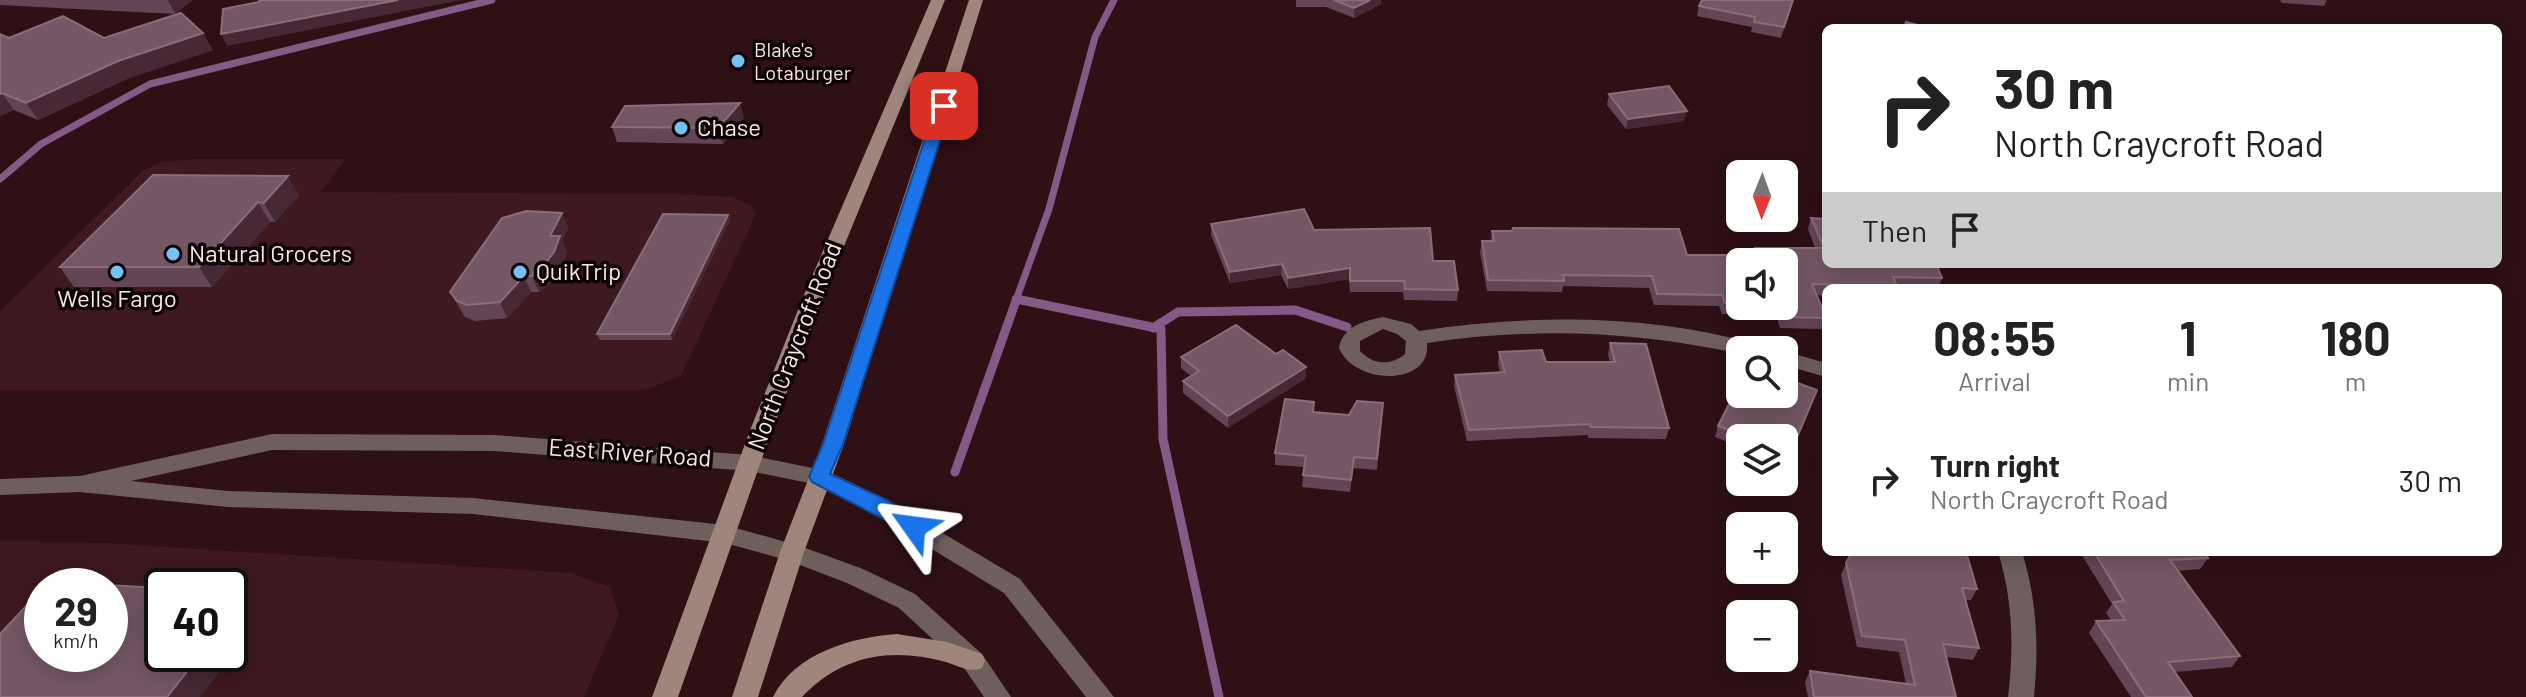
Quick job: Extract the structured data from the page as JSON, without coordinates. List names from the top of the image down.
{
  "streets": {
    "main road": ["North Craycroft Road"],
    "street": ["East River Road"]
  },
  "crossings": [
    ["North Craycroft Road", "East River Road"]
  ],
  "places": [
    "Blake's Lotaburger",
    "Chase",
    "Natural Grocers",
    "Wells Fargo",
    "QuikTrip"
  ],
  "north": "bottom",
  "page": {
    "turn": ["30 m", "North Craycroft Road"],
    "map_buttons": ["+", "−"],
    "then": "Then",
    "eta": [
      "08:55",
      "Arrival",
      "1",
      "min",
      "180",
      "m"
    ],
    "list": [
      {
        "name": "Turn right",
        "note": "North Craycroft Road",
        "value": "30 m"
      }
    ],
    "speed": "29 km/h",
    "limit": "40"
  }
}
